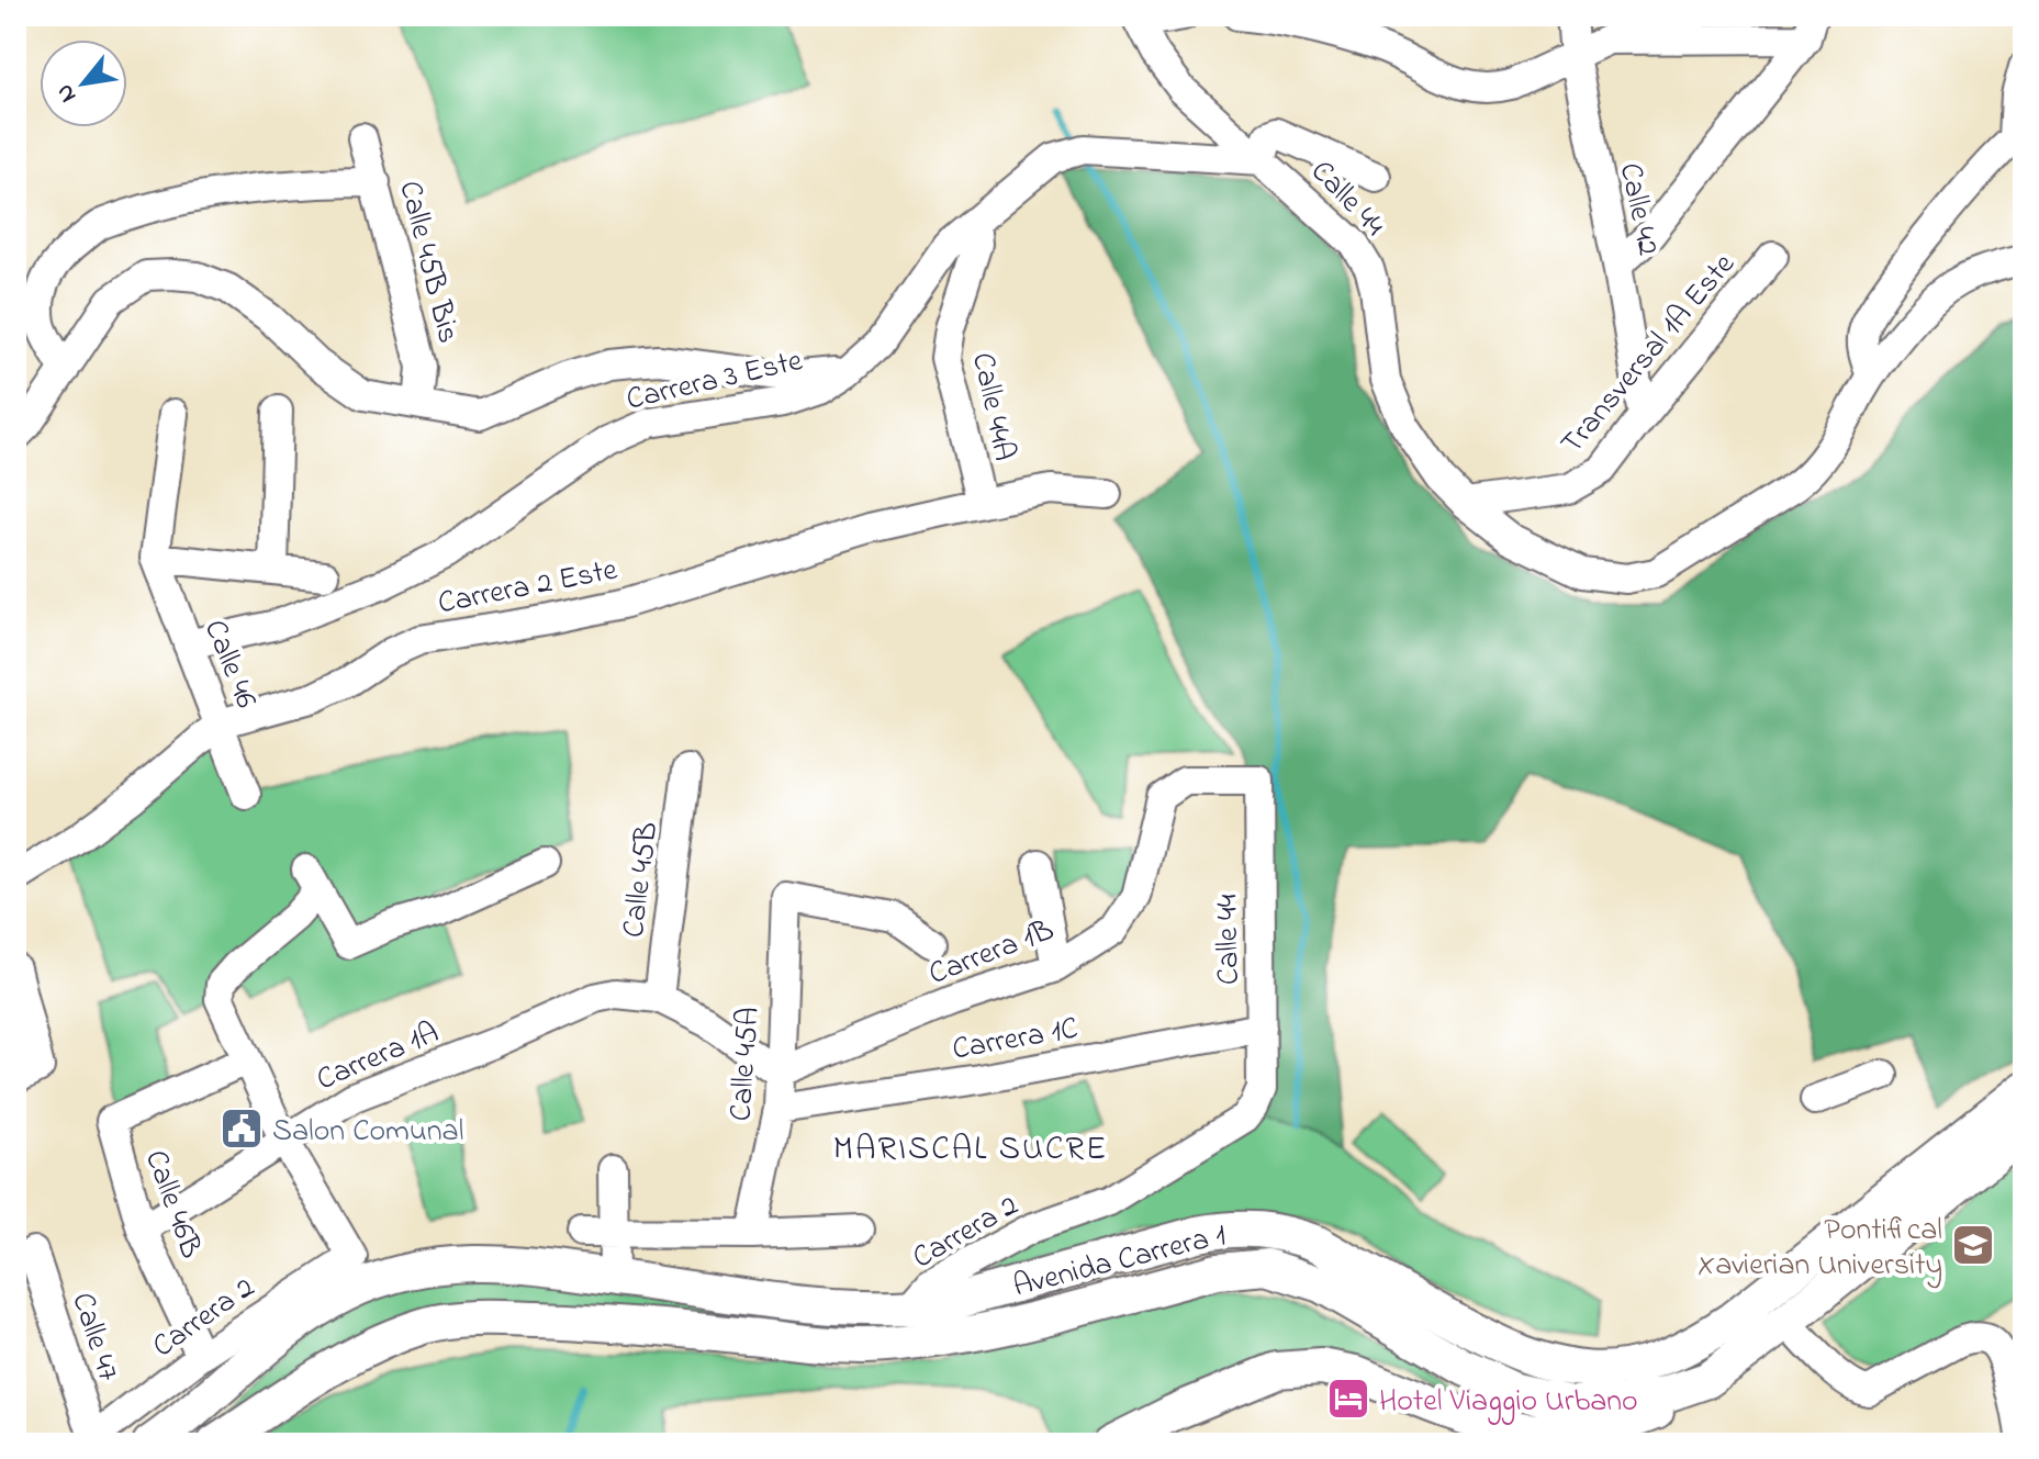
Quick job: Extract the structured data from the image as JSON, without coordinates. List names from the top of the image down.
{
  "streets": {
    "main road": ["Avenida Carrera 1"],
    "street": [
      "Calle 44",
      "Calle 42",
      "Calle 45B Bis",
      "Transversal 1A Este",
      "Carrera 3 Este",
      "Calle 44A",
      "Carrera 2 Este",
      "Calle 46",
      "Calle 45B",
      "Carrera 1B",
      "Carrera 1C",
      "Carrera 1A",
      "Calle 45A",
      "Calle 46B",
      "Carrera 2",
      "Calle 47"
    ]
  },
  "crossings": [
    ["Calle 44", "Transversal 1A Este"],
    ["Calle 44", "Carrera 3 Este"],
    ["Calle 44", "Carrera 1B"],
    ["Calle 44", "Carrera 1C"],
    ["Calle 44", "Carrera 2"],
    ["Calle 42", "Transversal 1A Este"],
    ["Carrera 3 Este", "Calle 44A"],
    ["Carrera 3 Este", "Calle 46"],
    ["Calle 44A", "Carrera 2 Este"],
    ["Carrera 2 Este", "Calle 46"],
    ["Calle 45B", "Carrera 1A"],
    ["Carrera 1B", "Calle 45A"],
    ["Carrera 1C", "Calle 45A"],
    ["Carrera 1A", "Calle 46B"],
    ["Carrera 1A", "Carrera 2"],
    ["Calle 46B", "Carrera 2"],
    ["Carrera 2", "Avenida Carrera 1"],
    ["Carrera 2", "Calle 47"]
  ],
  "districts": ["MARISCAL SUCRE"],
  "places": {
    "public building": ["Salon Comunal"],
    "school or university": ["Pontifical Xavierian University"],
    "hotel": ["Hotel Viaggio Urbano"]
  },
  "north": "bottom left"
}
